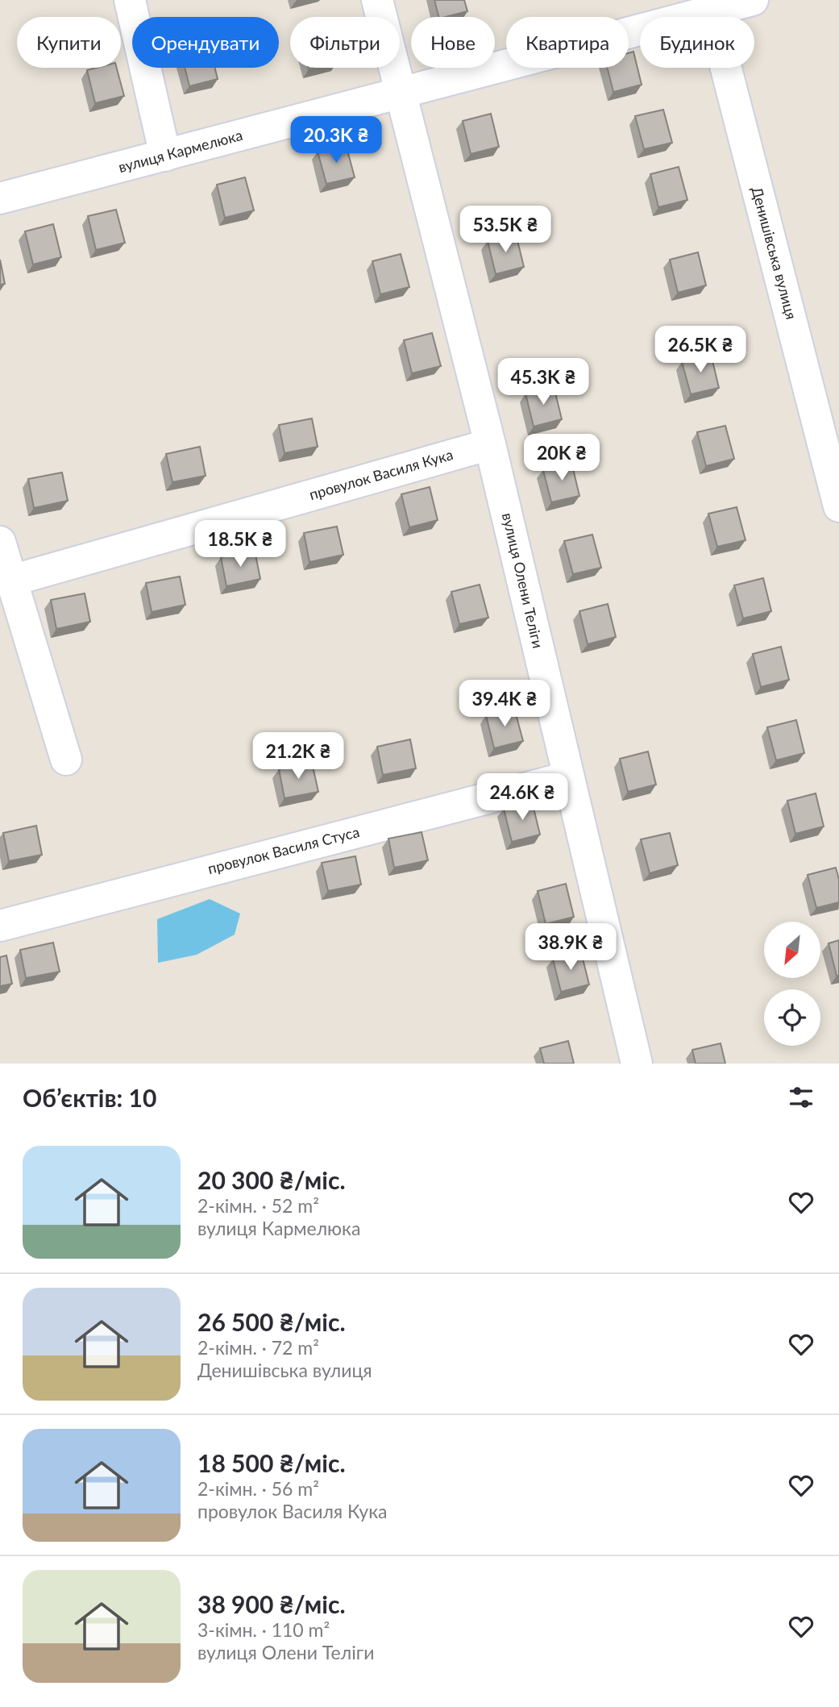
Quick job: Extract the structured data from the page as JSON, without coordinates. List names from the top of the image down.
{
  "streets": {
    "street": [
      "вулиця Кармелюка",
      "Денишівська вулиця",
      "провулок Василя Кука",
      "вулиця Олени Теліги",
      "провулок Василя Стуса"
    ]
  },
  "crossings": [
    ["вулиця Кармелюка", "Денишівська вулиця"],
    ["вулиця Кармелюка", "вулиця Олени Теліги"],
    ["провулок Василя Кука", "вулиця Олени Теліги"],
    ["вулиця Олени Теліги", "провулок Василя Стуса"]
  ],
  "north": "bottom left",
  "page": {
    "chip": [
      "Купити",
      "Орендувати",
      "Фільтри",
      "Нове",
      "Квартира",
      "Будинок"
    ],
    "price": [
      "20.3K ₴",
      "53.5K ₴",
      "26.5K ₴",
      "45.3K ₴",
      "20K ₴",
      "18.5K ₴",
      "39.4K ₴",
      "21.2K ₴",
      "24.6K ₴",
      "38.9K ₴"
    ],
    "heading": "Об’єктів: 10",
    "list": [
      {
        "name": "20 300 ₴/міс.",
        "note": "2-кімн. · 52 m² · вулиця Кармелюка"
      },
      {
        "name": "26 500 ₴/міс.",
        "note": "2-кімн. · 72 m² · Денишівська вулиця"
      },
      {
        "name": "18 500 ₴/міс.",
        "note": "2-кімн. · 56 m² · провулок Василя Кука"
      },
      {
        "name": "38 900 ₴/міс.",
        "note": "3-кімн. · 110 m² · вулиця Олени Теліги"
      }
    ]
  }
}
